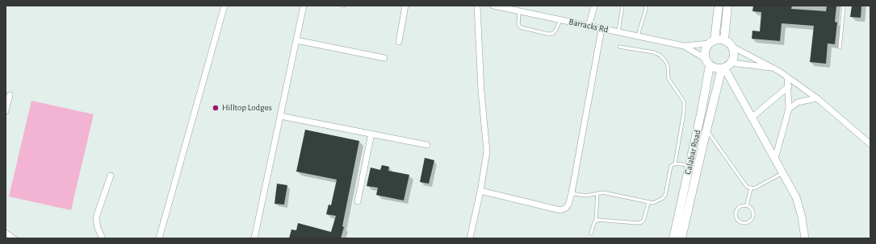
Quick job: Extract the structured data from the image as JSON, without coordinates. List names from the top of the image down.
{
  "streets": {
    "main road": ["Calabar Road"],
    "street": ["Barracks Rd"]
  },
  "crossings": [
    ["Barracks Rd", "Calabar Road"]
  ],
  "places": ["Hilltop Lodges"]
}
